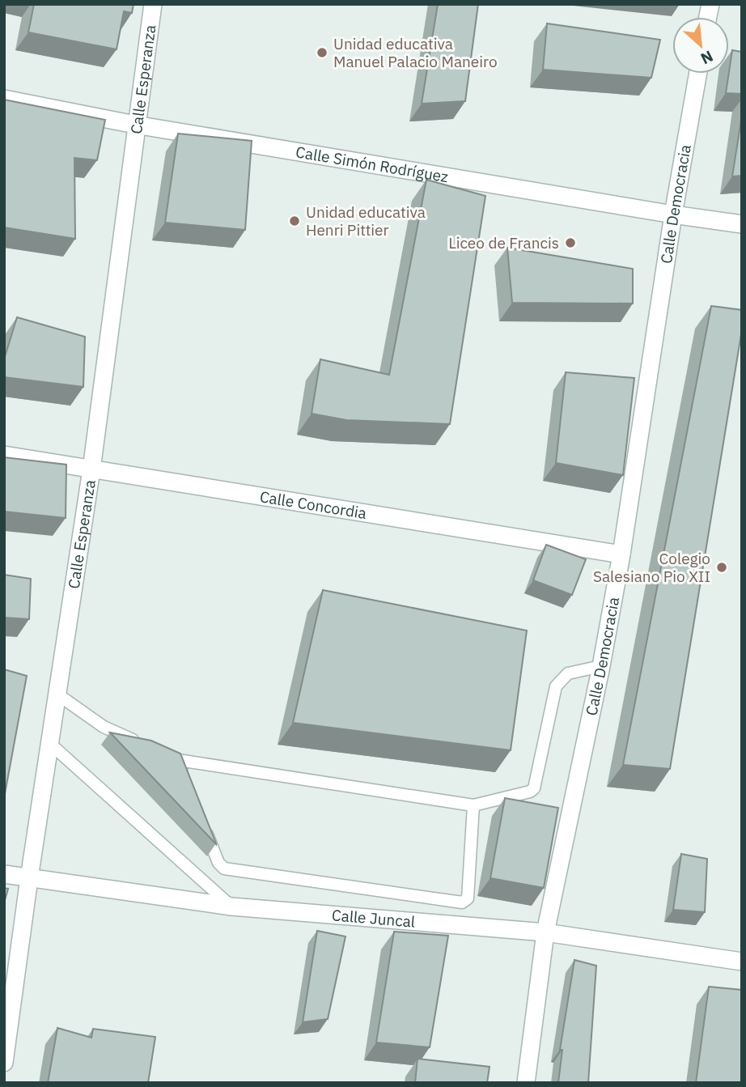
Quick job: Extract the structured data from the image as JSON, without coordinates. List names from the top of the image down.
{
  "streets": {
    "street": [
      "Calle Esperanza",
      "Calle Simón Rodríguez",
      "Calle Democracia",
      "Calle Concordia",
      "Calle Juncal"
    ]
  },
  "crossings": [
    ["Calle Esperanza", "Calle Simón Rodríguez"],
    ["Calle Esperanza", "Calle Concordia"],
    ["Calle Esperanza", "Calle Juncal"],
    ["Calle Simón Rodríguez", "Calle Democracia"],
    ["Calle Democracia", "Calle Concordia"],
    ["Calle Democracia", "Calle Juncal"]
  ],
  "places": [
    "Unidad educativa Manuel Palacio Maneiro",
    "Unidad educativa Henri Pittier",
    "Liceo de Francis",
    "Colegio Salesiano Pio XII"
  ],
  "north": "bottom right"
}
